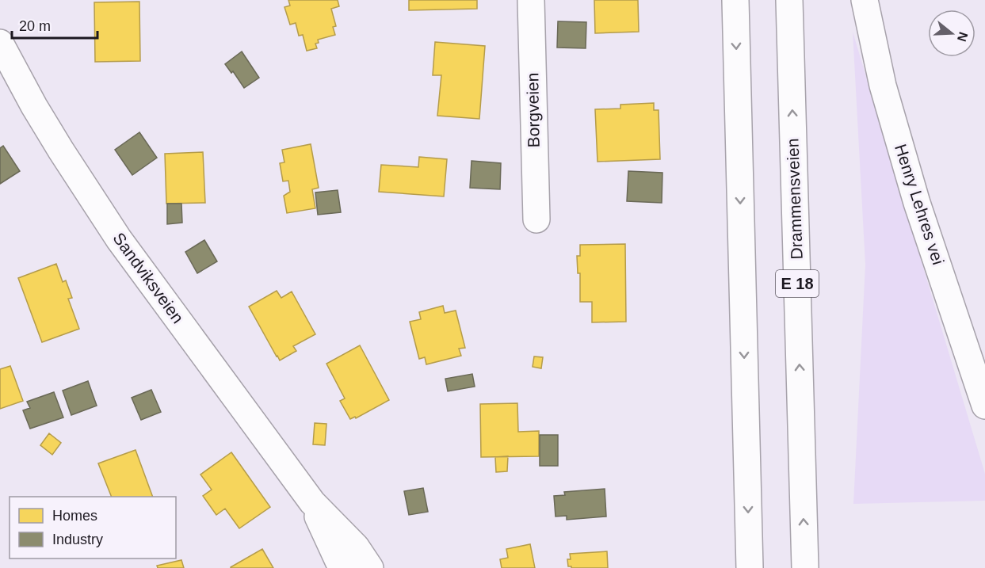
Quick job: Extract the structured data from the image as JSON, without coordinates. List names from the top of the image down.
{
  "streets": {
    "main road": [
      "Borgveien",
      "Drammensveien",
      "Henry Lehres vei",
      "Sandviksveien",
      "E 18"
    ]
  },
  "legend": ["Homes", "Industry"],
  "scale_bar": "20 m",
  "north": "right"
}
